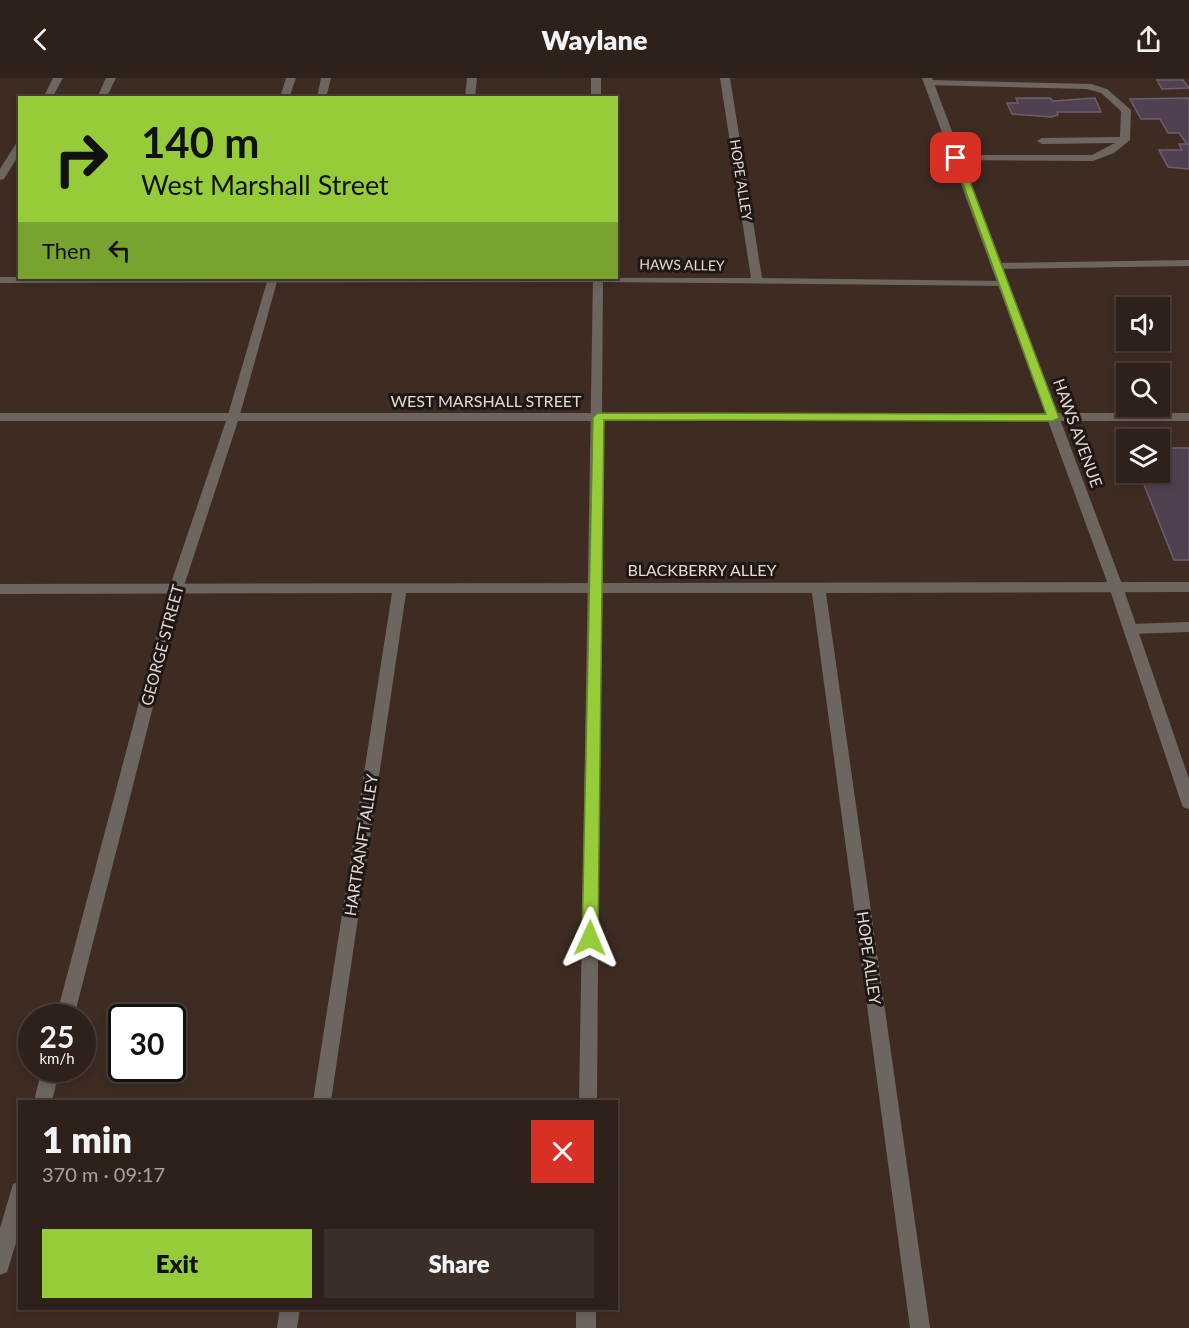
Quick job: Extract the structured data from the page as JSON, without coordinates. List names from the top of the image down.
{
  "streets": {
    "street": [
      "HOPE ALLEY",
      "HAWS ALLEY",
      "WEST MARSHALL STREET",
      "HAWS AVENUE",
      "BLACKBERRY ALLEY",
      "GEORGE STREET",
      "HARTRANFT ALLEY"
    ]
  },
  "crossings": [
    ["HOPE ALLEY", "HAWS ALLEY"],
    ["HOPE ALLEY", "BLACKBERRY ALLEY"],
    ["HAWS ALLEY", "HAWS AVENUE"],
    ["HAWS ALLEY", "GEORGE STREET"],
    ["WEST MARSHALL STREET", "HAWS AVENUE"],
    ["WEST MARSHALL STREET", "GEORGE STREET"],
    ["HAWS AVENUE", "BLACKBERRY ALLEY"],
    ["BLACKBERRY ALLEY", "GEORGE STREET"],
    ["BLACKBERRY ALLEY", "HARTRANFT ALLEY"]
  ],
  "page": {
    "header": "Waylane",
    "turn": ["140 m", "West Marshall Street"],
    "then": "Then",
    "speed": "25 km/h",
    "limit": "30",
    "heading": ["1 min", "370 m · 09:17"],
    "buttons": ["Exit", "Share"]
  }
}
